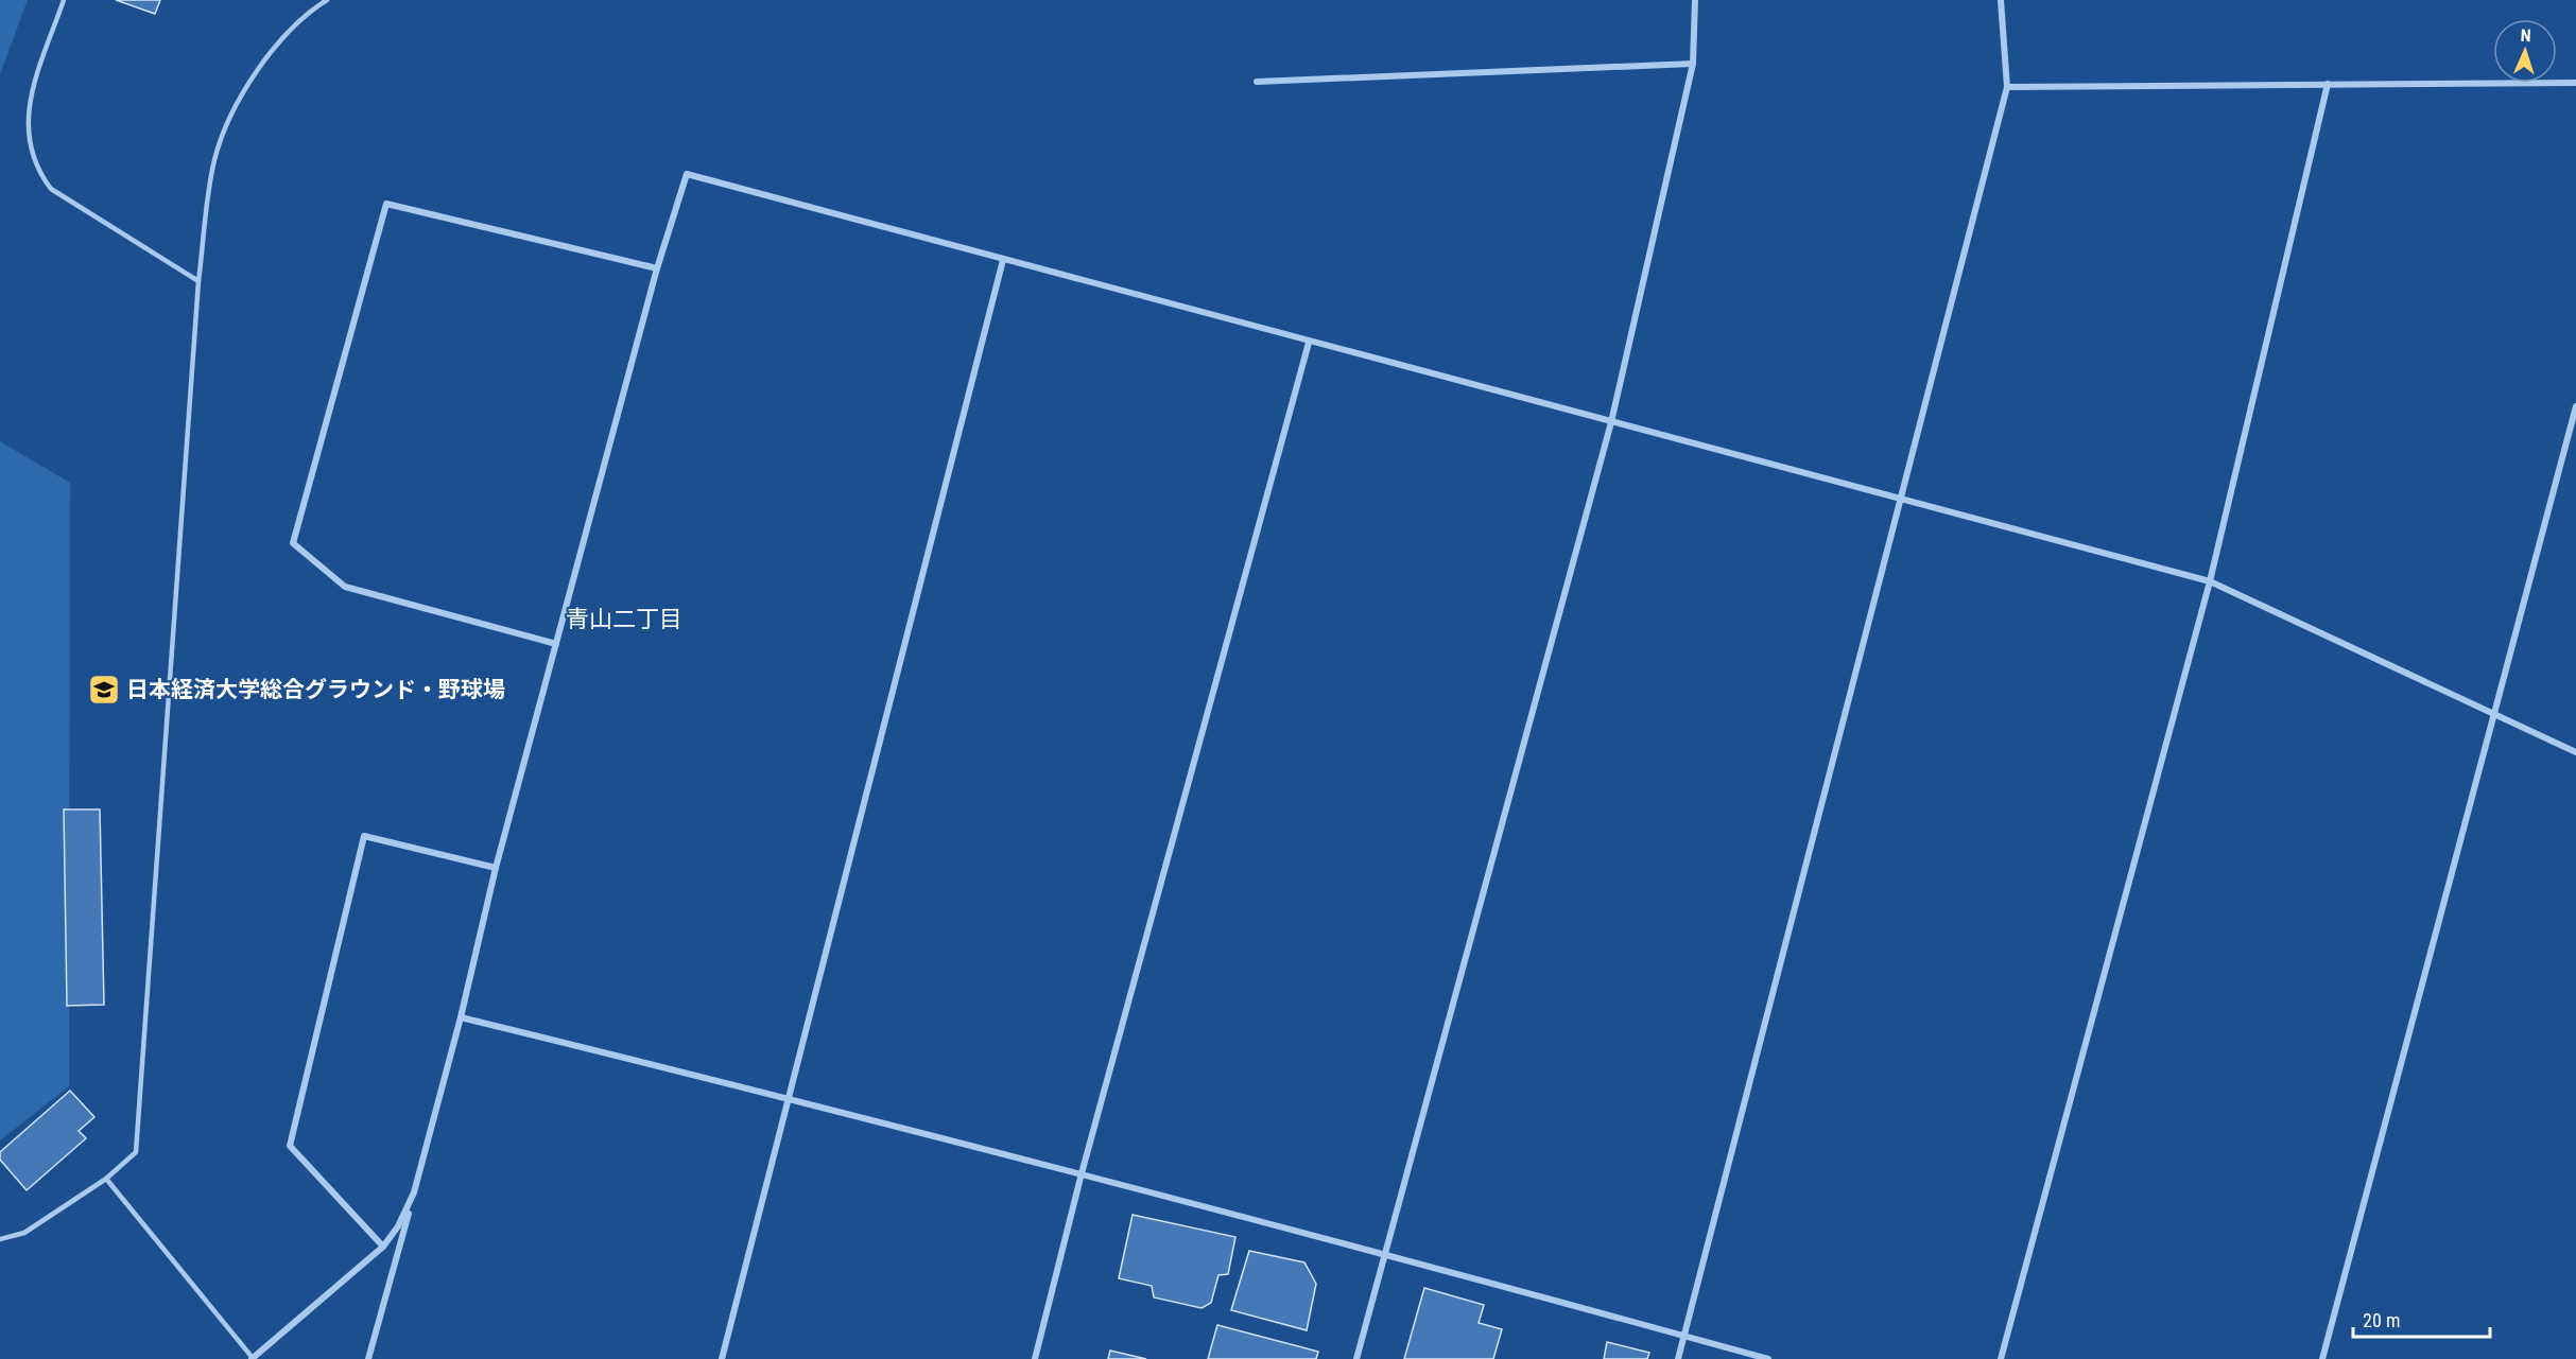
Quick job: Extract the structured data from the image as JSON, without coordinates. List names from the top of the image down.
{
  "districts": ["青山二丁目"],
  "places": {
    "school or university": ["日本経済大学総合グラウンド・野球場"]
  },
  "scale_bar": "20 m",
  "north": "top"
}
